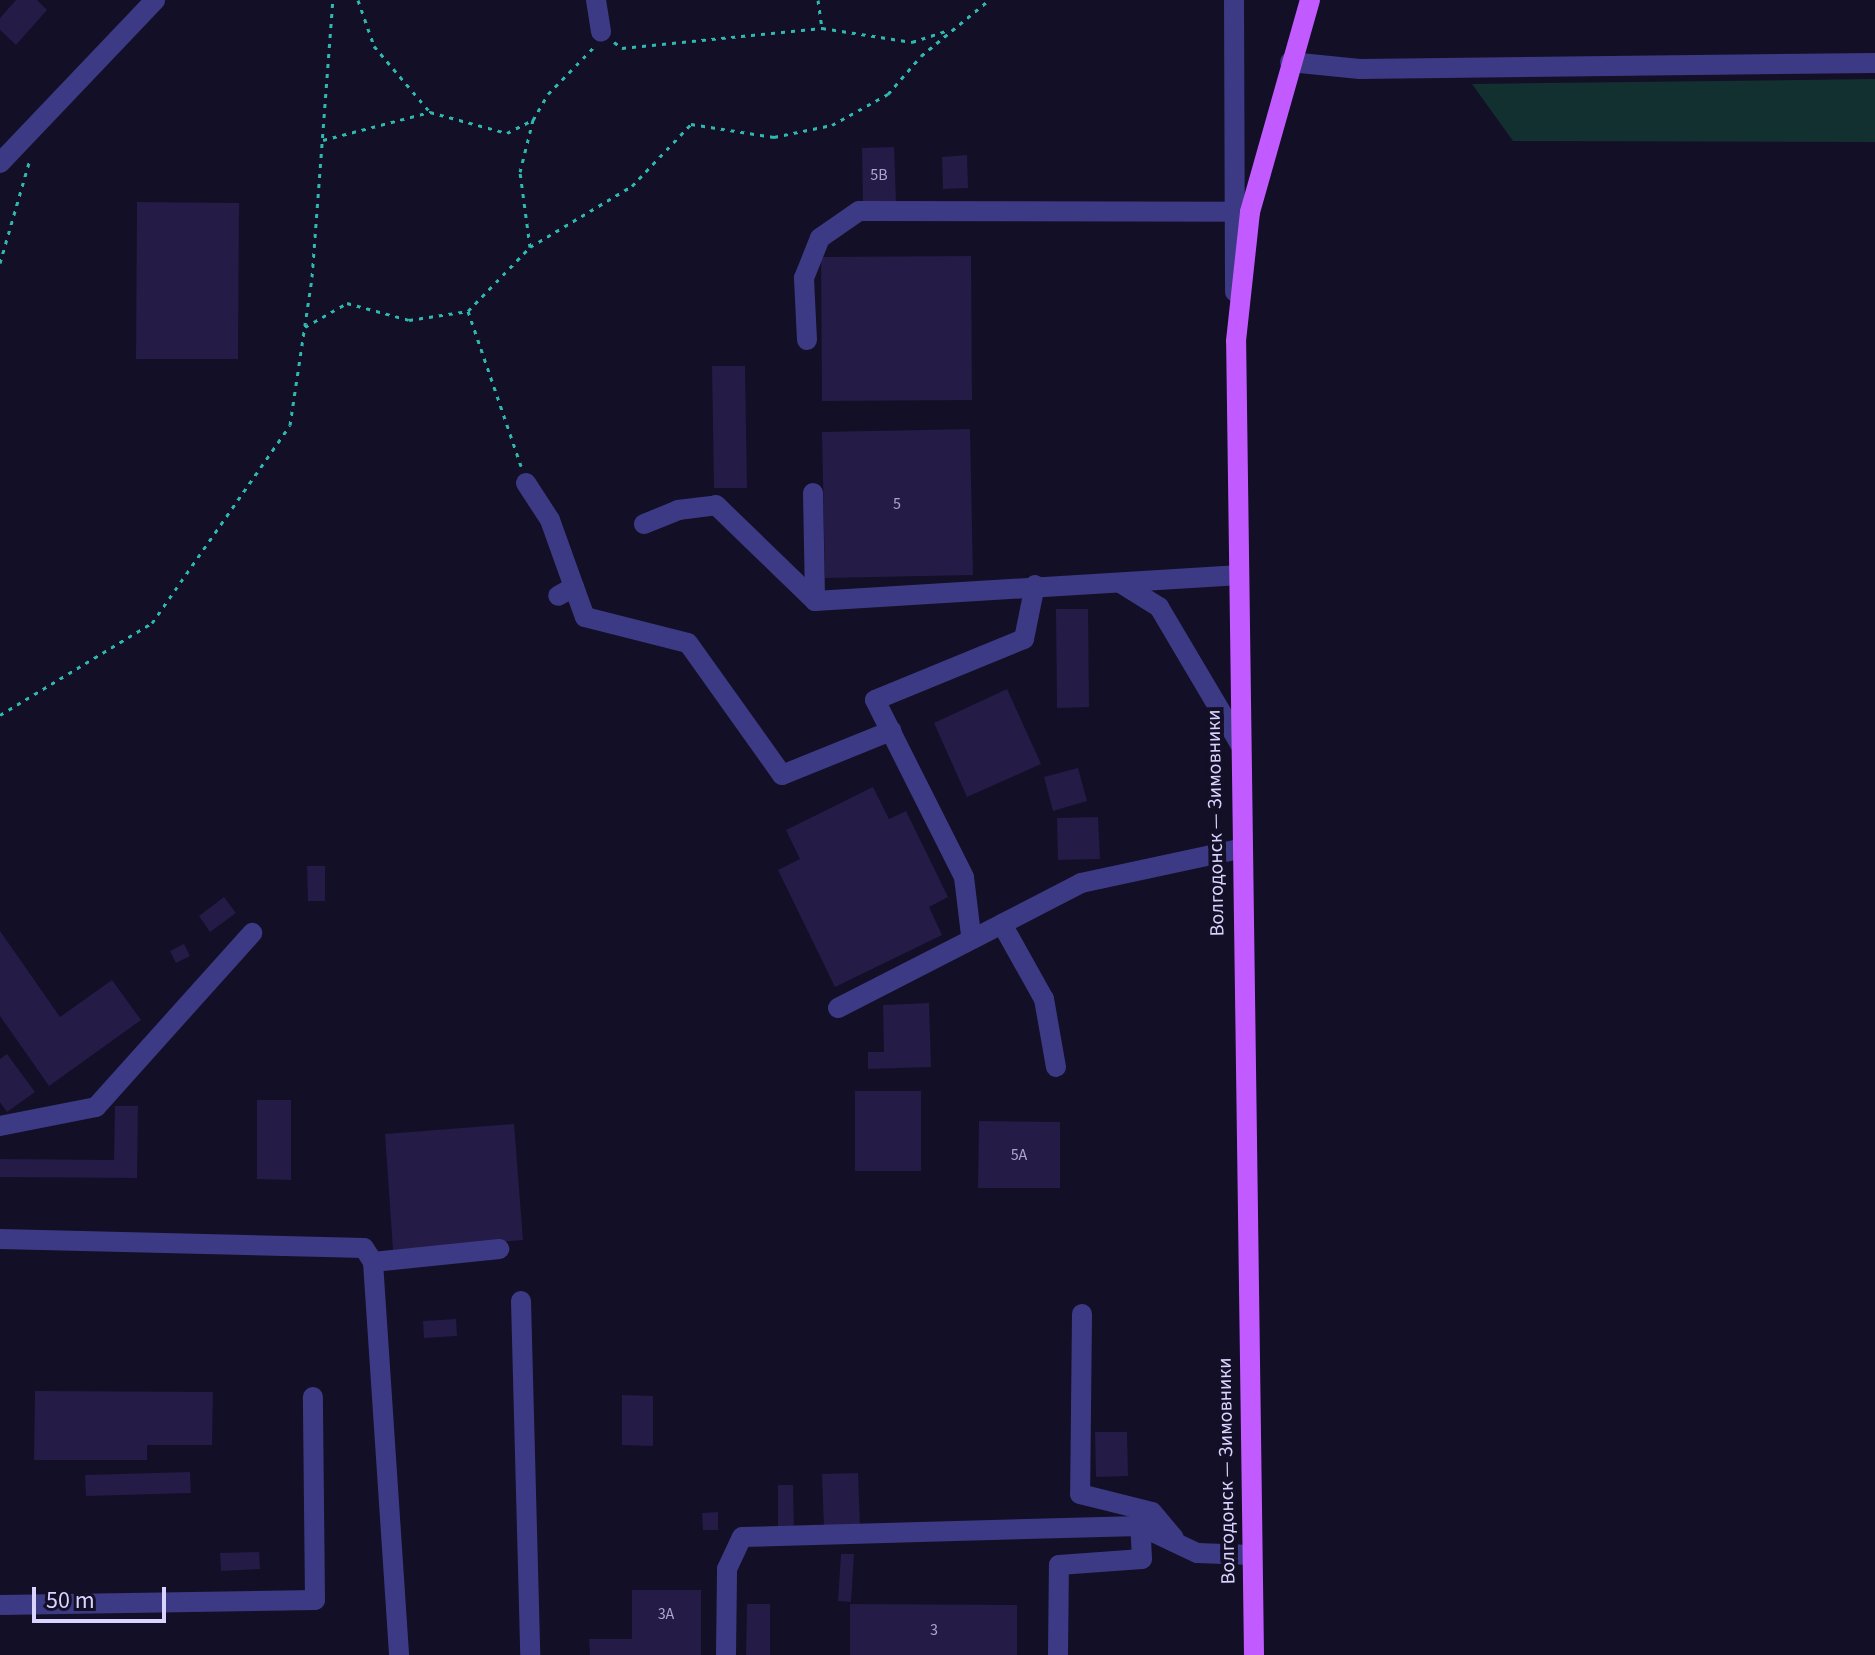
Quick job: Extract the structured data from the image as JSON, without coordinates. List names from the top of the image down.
{
  "streets": {
    "main road": ["Волгодонск — Зимовники"]
  },
  "house_numbers": [
    "5В",
    "5",
    "5А",
    "3А",
    "3"
  ],
  "scale_bar": "50 m"
}
